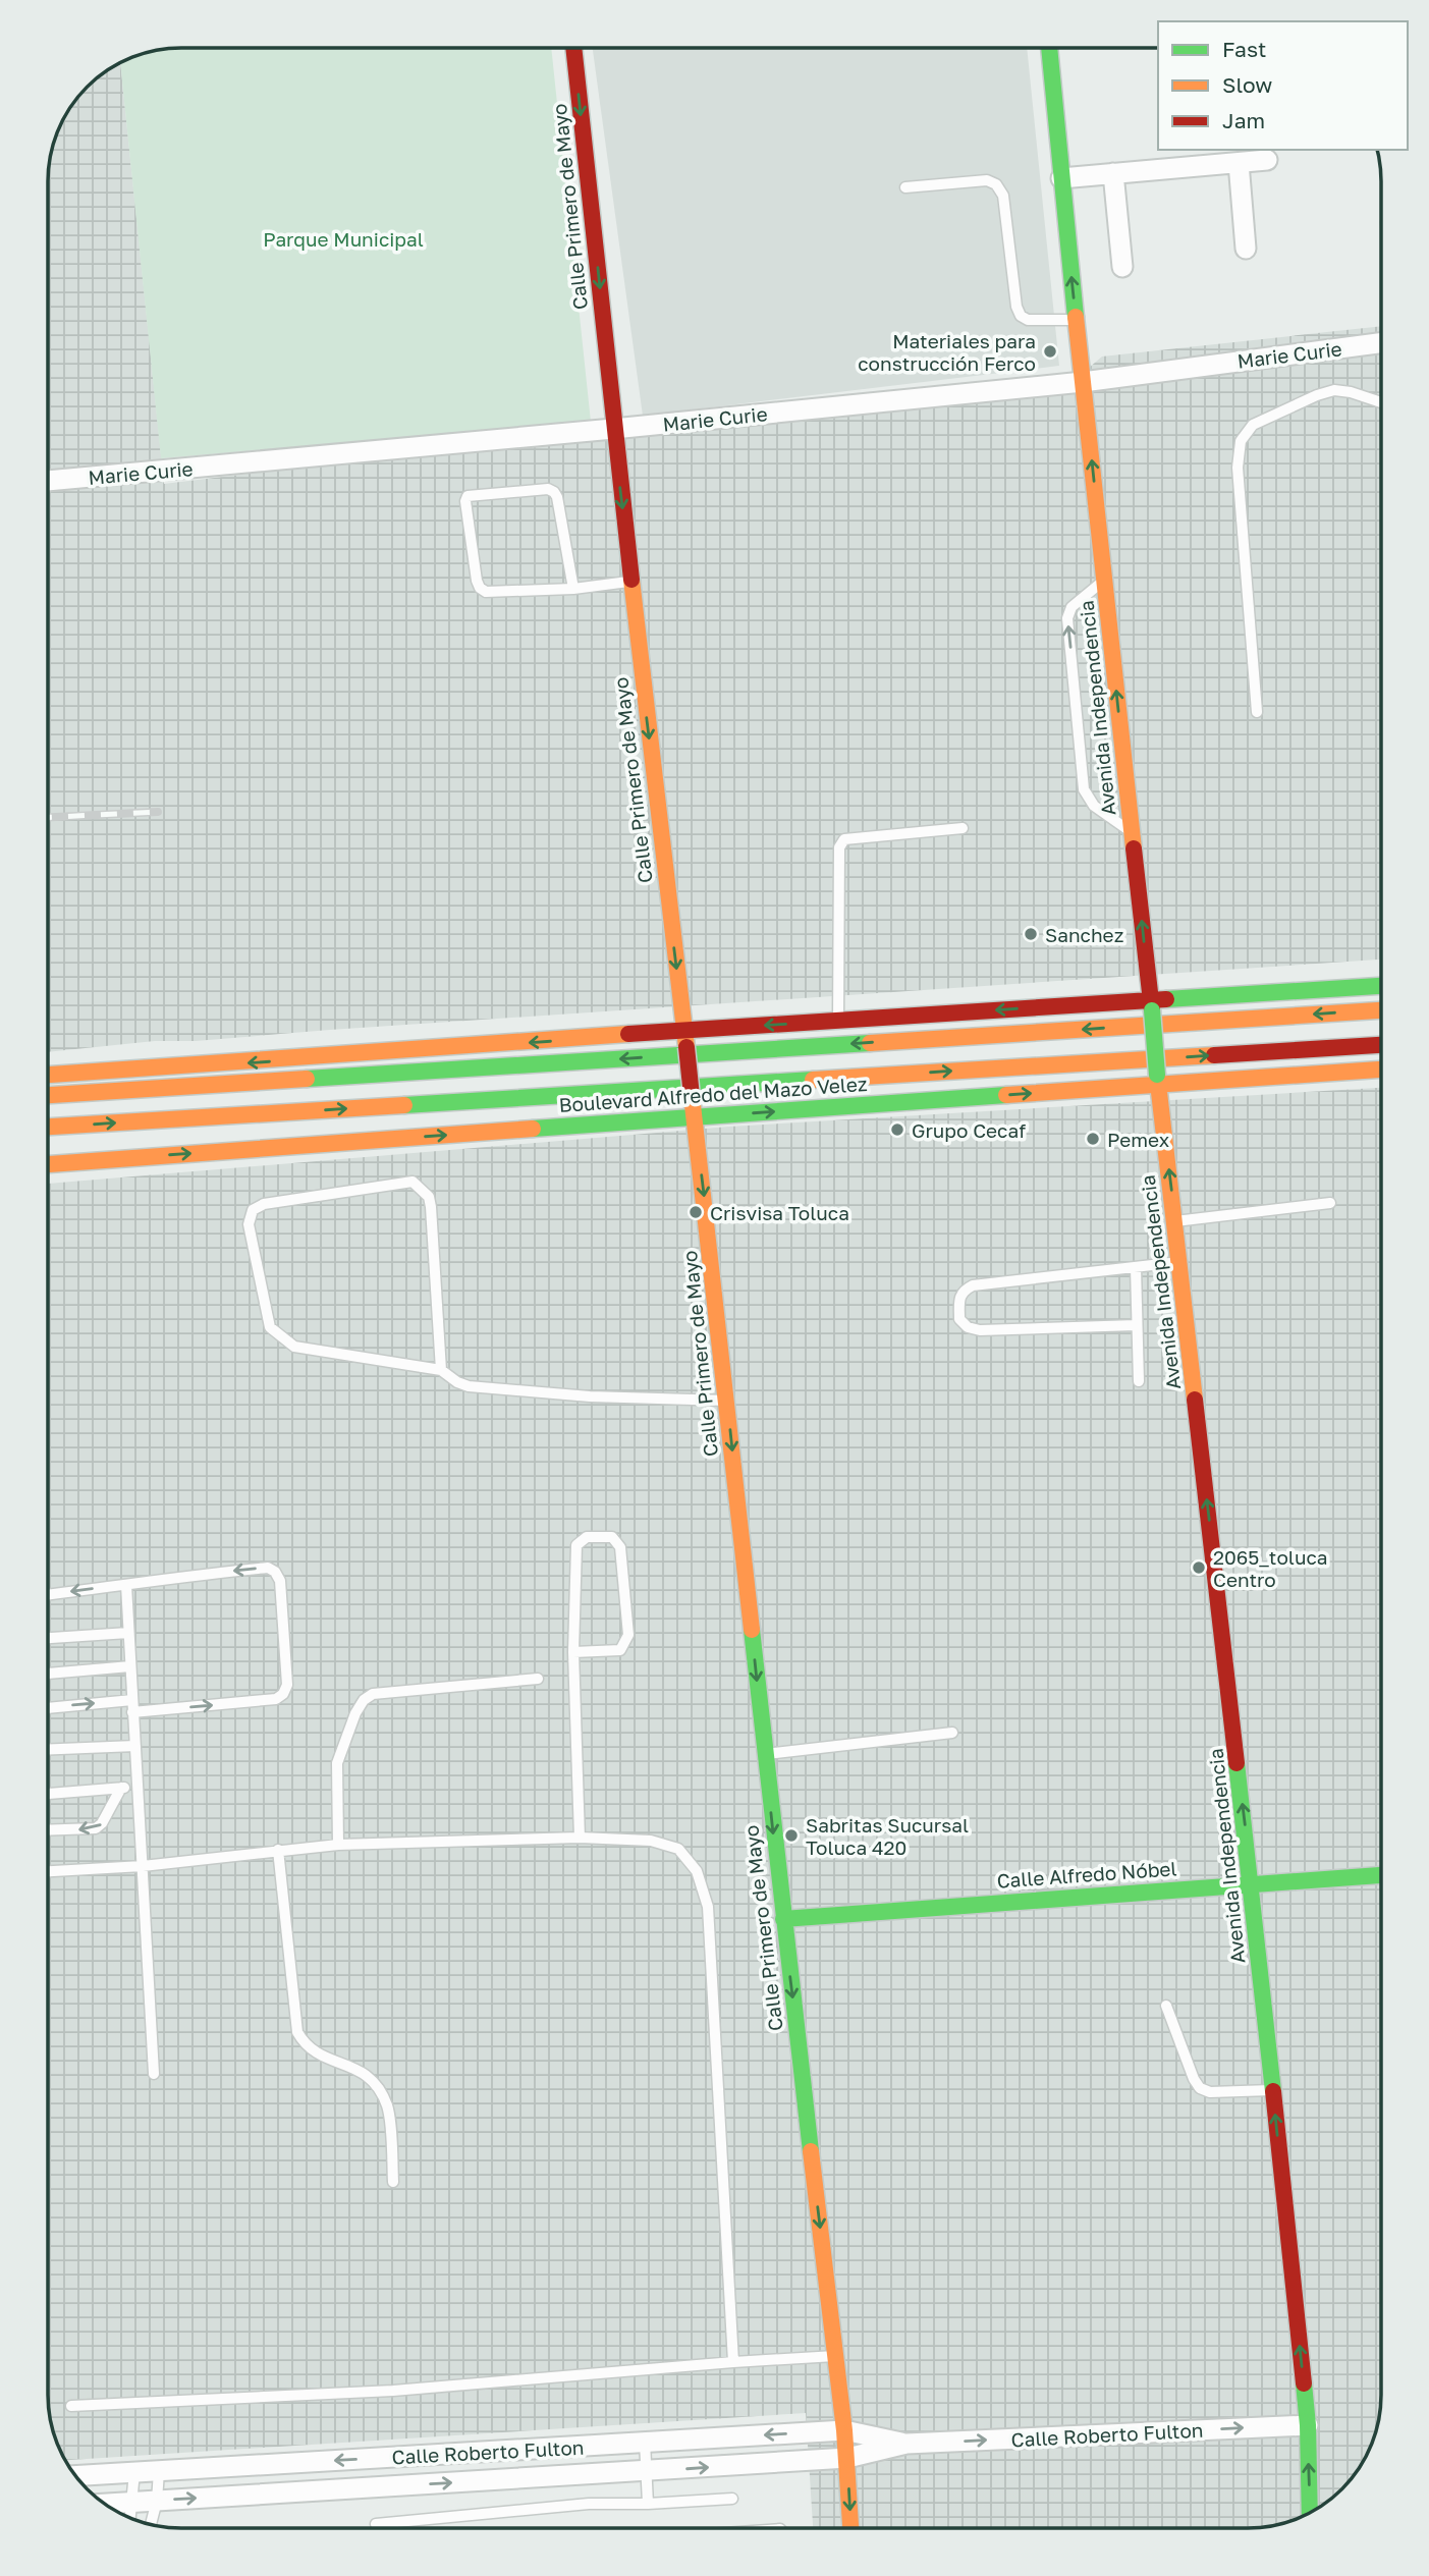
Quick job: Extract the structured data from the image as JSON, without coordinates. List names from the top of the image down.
{
  "streets": {
    "main road": [
      "Calle Primero de Mayo",
      "Avenida Independencia",
      "Boulevard Alfredo del Mazo Velez",
      "Calle Alfredo Nóbel"
    ],
    "street": ["Marie Curie", "Calle Roberto Fulton"]
  },
  "crossings": [
    ["Calle Primero de Mayo", "Marie Curie"],
    ["Calle Primero de Mayo", "Boulevard Alfredo del Mazo Velez"],
    ["Calle Primero de Mayo", "Calle Alfredo Nóbel"],
    ["Calle Primero de Mayo", "Calle Roberto Fulton"],
    ["Marie Curie", "Avenida Independencia"],
    ["Avenida Independencia", "Boulevard Alfredo del Mazo Velez"],
    ["Avenida Independencia", "Calle Alfredo Nóbel"],
    ["Avenida Independencia", "Calle Roberto Fulton"]
  ],
  "one_way": ["Calle Primero de Mayo", "Avenida Independencia"],
  "parks": ["Parque Municipal"],
  "places": [
    "Materiales para construcción Ferco",
    "Sanchez",
    "Grupo Cecaf",
    "Pemex",
    "Crisvisa Toluca",
    "2065_toluca Centro",
    "Sabritas Sucursal Toluca 420"
  ],
  "legend": ["Fast", "Slow", "Jam"]
}
